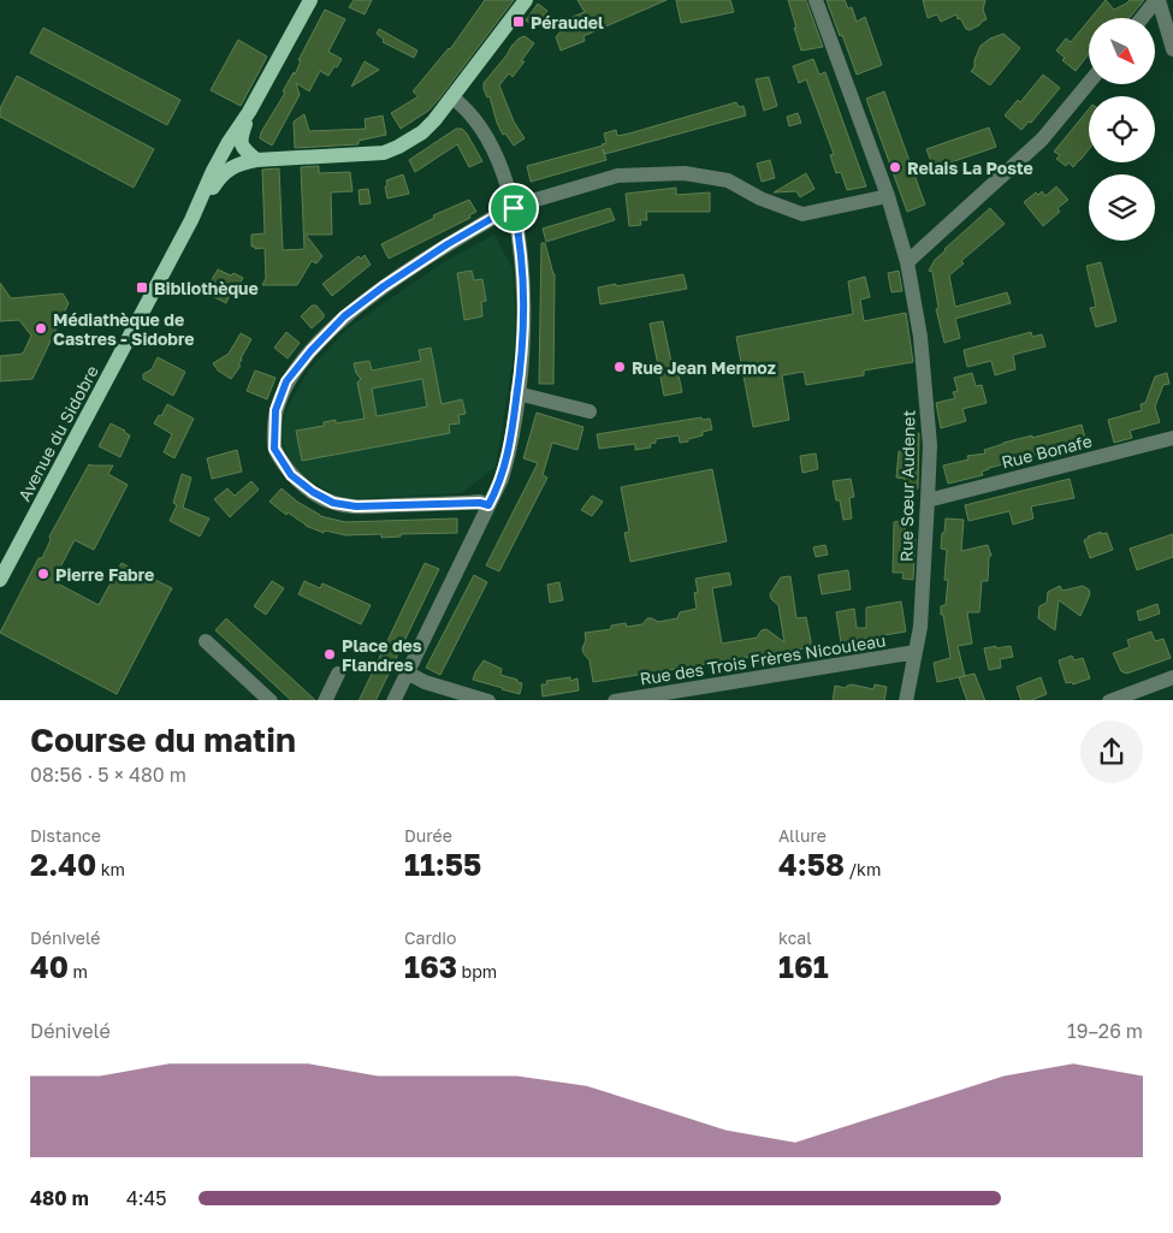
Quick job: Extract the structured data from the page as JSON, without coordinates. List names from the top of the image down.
{
  "streets": {
    "main road": ["Avenue du Sidobre"],
    "street": ["Rue Bonafe", "Rue Sœur Audenet", "Rue des Trois Frères Nicouleau"]
  },
  "crossings": [
    ["Rue Bonafe", "Rue Sœur Audenet"],
    ["Rue Sœur Audenet", "Rue des Trois Frères Nicouleau"]
  ],
  "places": {
    "transit": ["Péraudel", "Bibliothèque"],
    "other": [
      "Relais La Poste",
      "Médiathèque de Castres - Sidobre",
      "Rue Jean Mermoz",
      "Pierre Fabre",
      "Place des Flandres"
    ]
  },
  "north": "bottom right",
  "page": {
    "heading": ["Course du matin", "08:56 · 5 × 480 m"],
    "stats": [
      ["Distance", "2.40 km"],
      ["Durée", "11:55"],
      ["Allure", "4:58 /km"],
      ["Dénivelé", "40 m"],
      ["Cardio", "163 bpm"],
      ["kcal", "161"]
    ],
    "chart": ["Dénivelé", "19–26 m"],
    "list": [
      {
        "name": "480 m",
        "note": "4:45"
      }
    ]
  }
}
